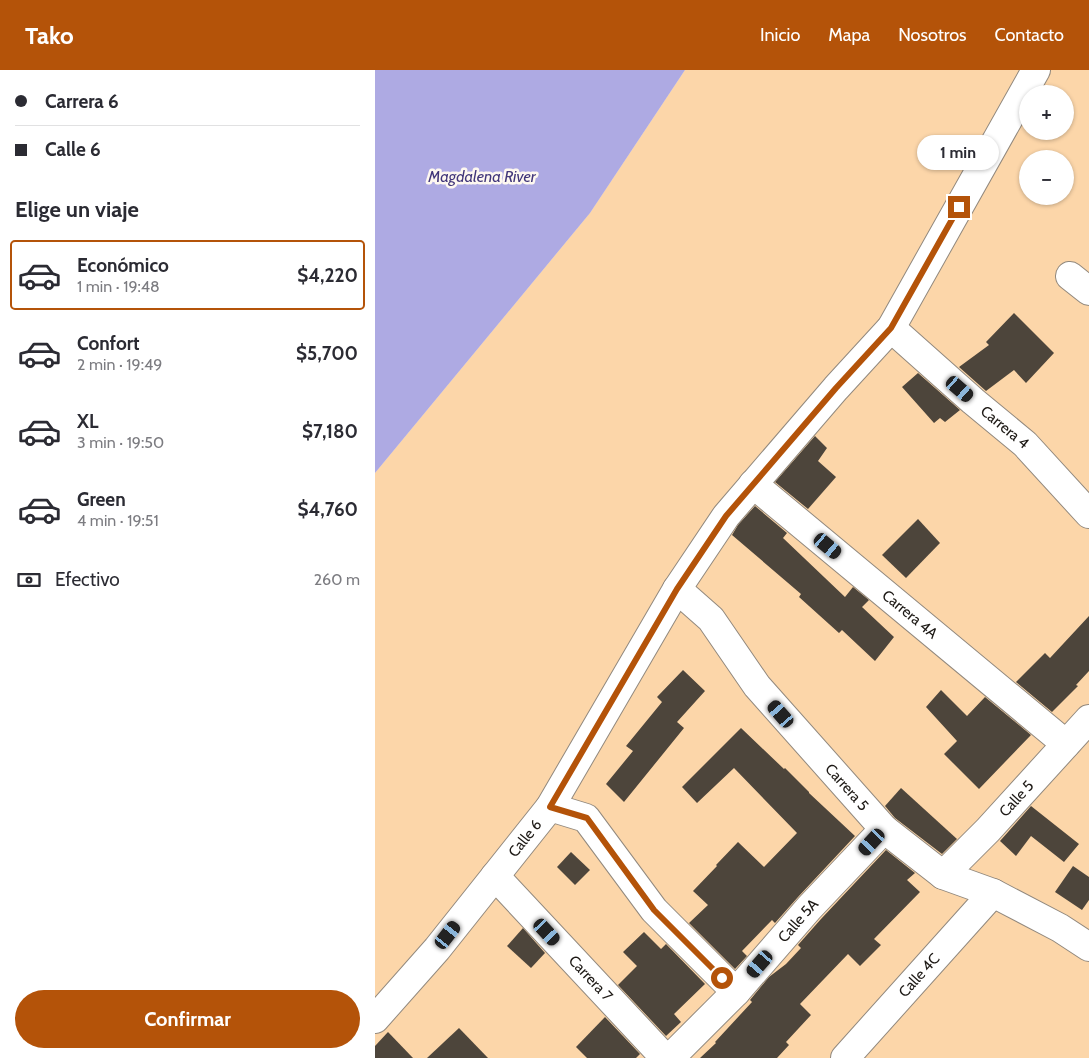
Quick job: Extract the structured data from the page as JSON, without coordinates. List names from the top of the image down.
{
  "streets": {
    "street": [
      "Carrera 4",
      "Carrera 4A",
      "Carrera 5",
      "Calle 5",
      "Calle 6",
      "Calle 5A",
      "Calle 4C",
      "Carrera 7"
    ]
  },
  "crossings": [
    ["Carrera 4", "Calle 6"],
    ["Carrera 4A", "Calle 5"],
    ["Carrera 4A", "Calle 6"],
    ["Carrera 5", "Calle 5"],
    ["Carrera 5", "Calle 6"],
    ["Carrera 5", "Calle 5A"],
    ["Carrera 5", "Calle 4C"],
    ["Calle 6", "Carrera 7"]
  ],
  "water": ["Magdalena River"],
  "page": {
    "header": "Tako",
    "nav": [
      "Inicio",
      "Mapa",
      "Nosotros",
      "Contacto"
    ],
    "banner": ["Carrera 6", "Calle 6"],
    "map_buttons": ["+", "−"],
    "bubble": "1 min",
    "heading": "Elige un viaje",
    "list": [
      {
        "name": "Económico",
        "note": "1 min · 19:48",
        "value": "$4,220"
      },
      {
        "name": "Confort",
        "note": "2 min · 19:49",
        "value": "$5,700"
      },
      {
        "name": "XL",
        "note": "3 min · 19:50",
        "value": "$7,180"
      },
      {
        "name": "Green",
        "note": "4 min · 19:51",
        "value": "$4,760"
      }
    ],
    "pay": ["Efectivo", "260 m"],
    "buttons": "Confirmar"
  }
}
